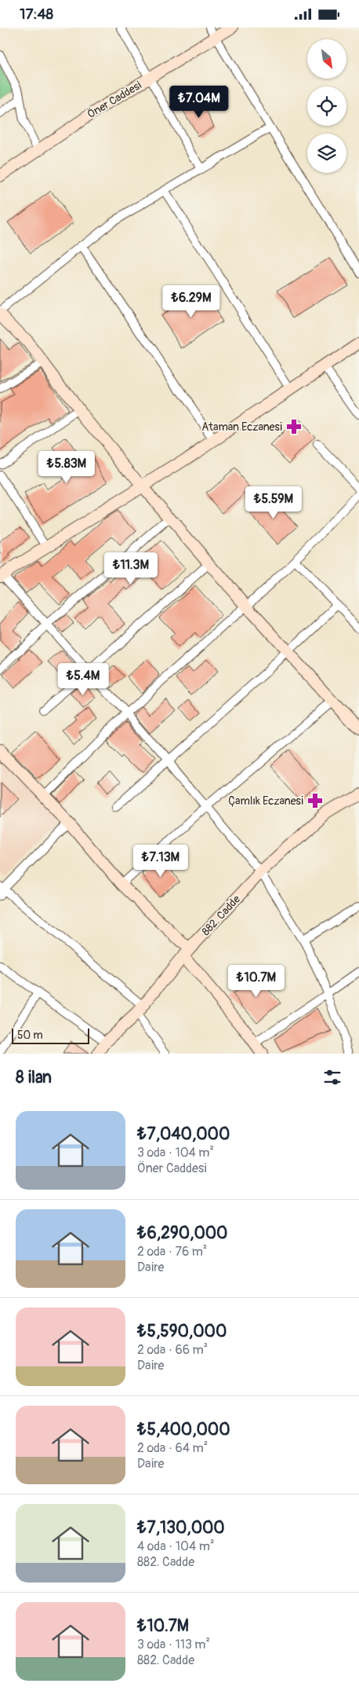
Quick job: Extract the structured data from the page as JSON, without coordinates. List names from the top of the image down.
{
  "streets": {
    "street": ["Öner Caddesi", "882. Cadde"]
  },
  "places": {
    "pharmacy": ["Ataman Eczanesi", "Çamlık Eczanesi"]
  },
  "scale_bar": "50 m",
  "north": "bottom right",
  "page": {
    "status": "17:48",
    "price": [
      "₺7.04M",
      "₺6.29M",
      "₺5.83M",
      "₺5.59M",
      "₺11.3M",
      "₺5.4M",
      "₺7.13M",
      "₺10.7M"
    ],
    "scale": "50 m",
    "heading": "8 ilan",
    "list": [
      {
        "name": "₺7,040,000",
        "note": "3 oda · 104 m² · Öner Caddesi"
      },
      {
        "name": "₺6,290,000",
        "note": "2 oda · 76 m² · Daire"
      },
      {
        "name": "₺5,590,000",
        "note": "2 oda · 66 m² · Daire"
      },
      {
        "name": "₺5,400,000",
        "note": "2 oda · 64 m² · Daire"
      },
      {
        "name": "₺7,130,000",
        "note": "4 oda · 104 m² · 882. Cadde"
      },
      {
        "name": "₺10.7M",
        "note": "3 oda · 113 m² · 882. Cadde"
      }
    ]
  }
}
